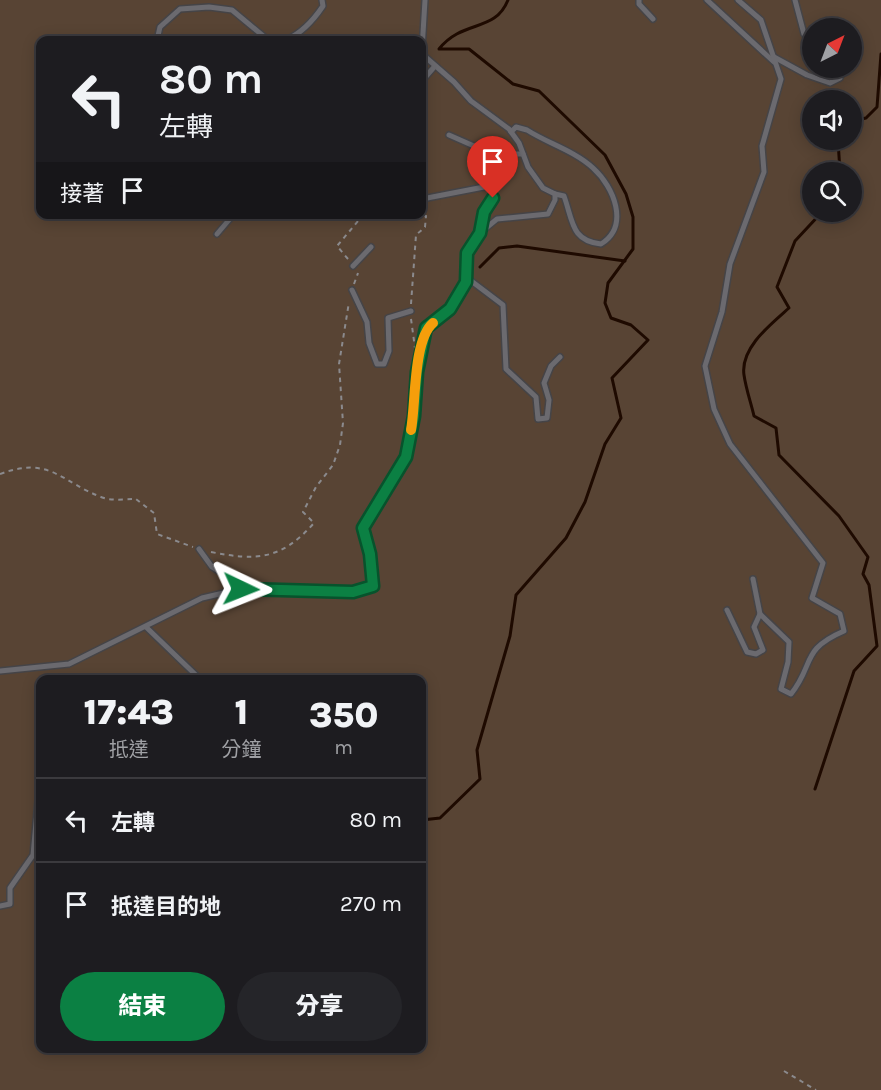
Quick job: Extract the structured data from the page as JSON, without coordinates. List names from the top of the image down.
{
  "north": "top right",
  "page": {
    "turn": ["80 m", "左轉"],
    "then": "接著",
    "eta": [
      "17:43",
      "抵達",
      "1",
      "分鐘",
      "350",
      "m"
    ],
    "list": [
      {
        "name": "左轉",
        "value": "80 m"
      },
      {
        "name": "抵達目的地",
        "value": "270 m"
      }
    ],
    "buttons": ["結束", "分享"]
  }
}
